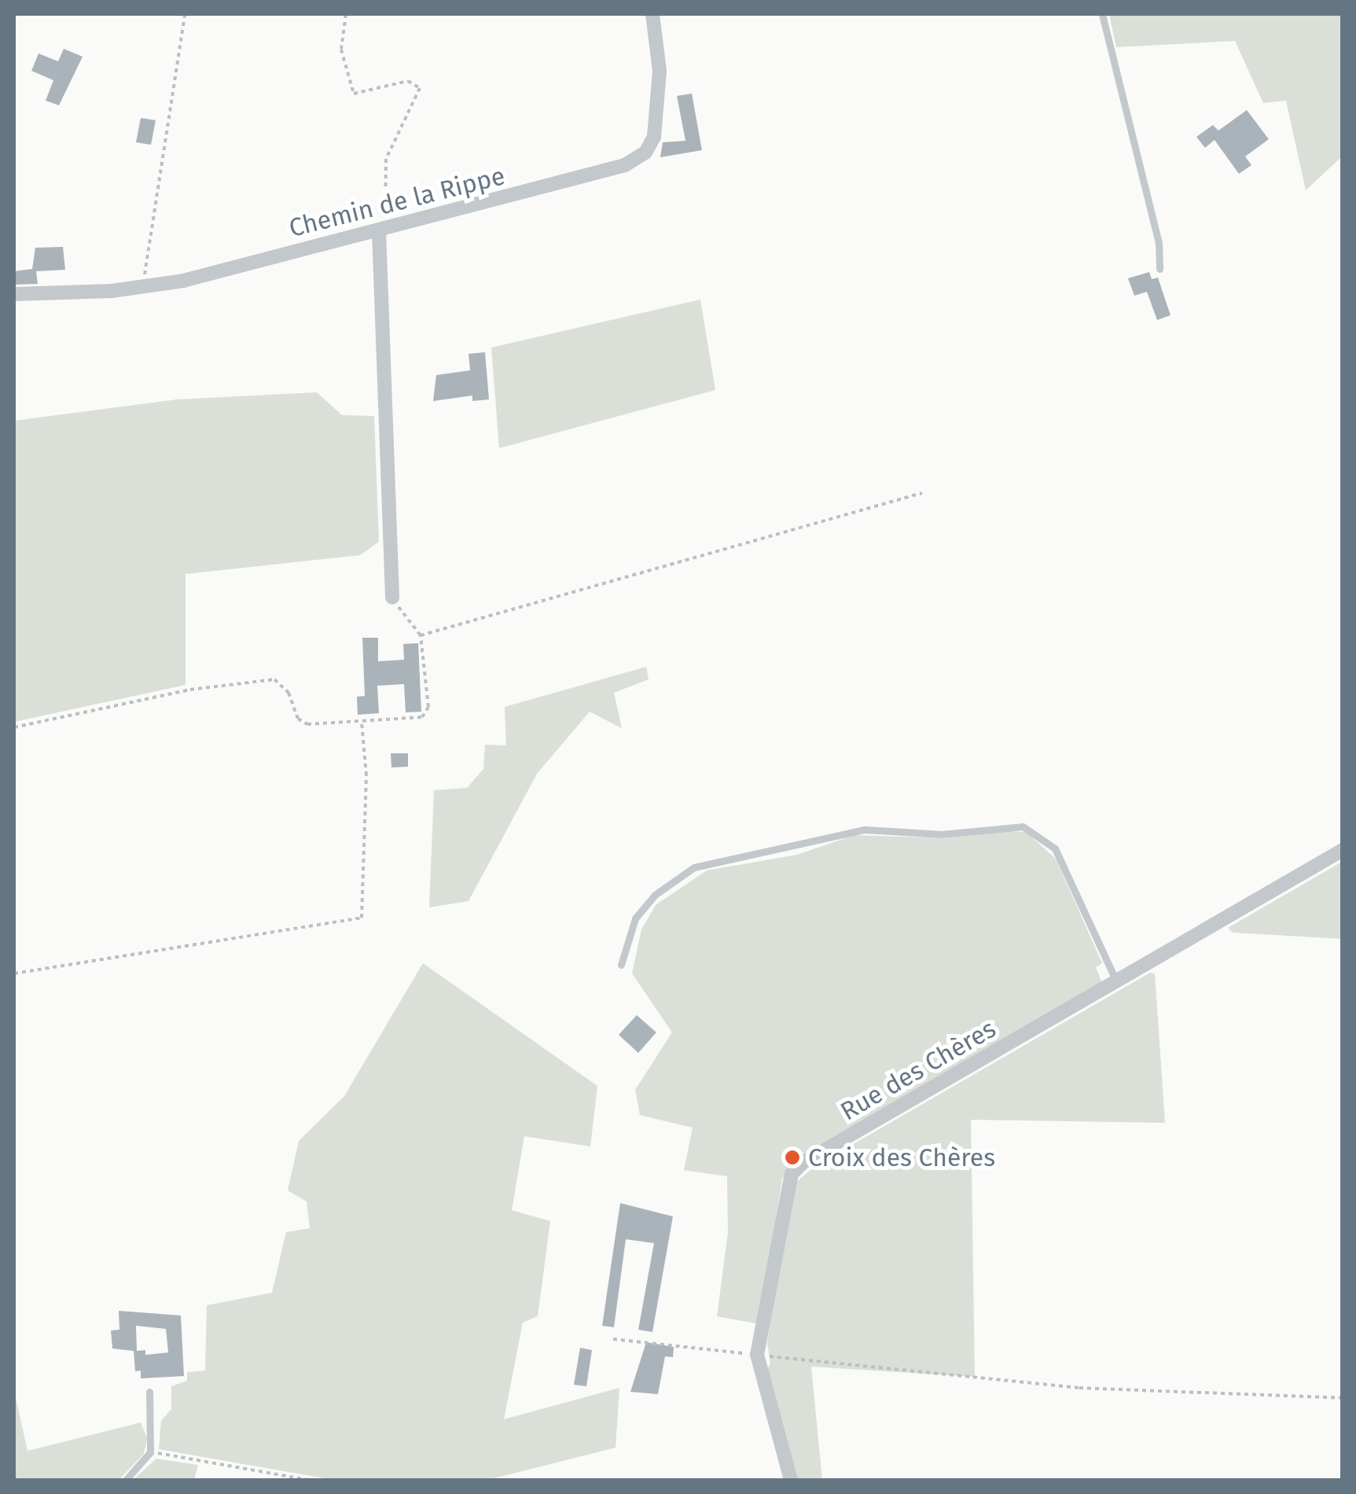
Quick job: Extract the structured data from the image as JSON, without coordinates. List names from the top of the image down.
{
  "streets": {
    "street": ["Chemin de la Rippe", "Rue des Chères"]
  },
  "places": ["Croix des Chères"]
}
